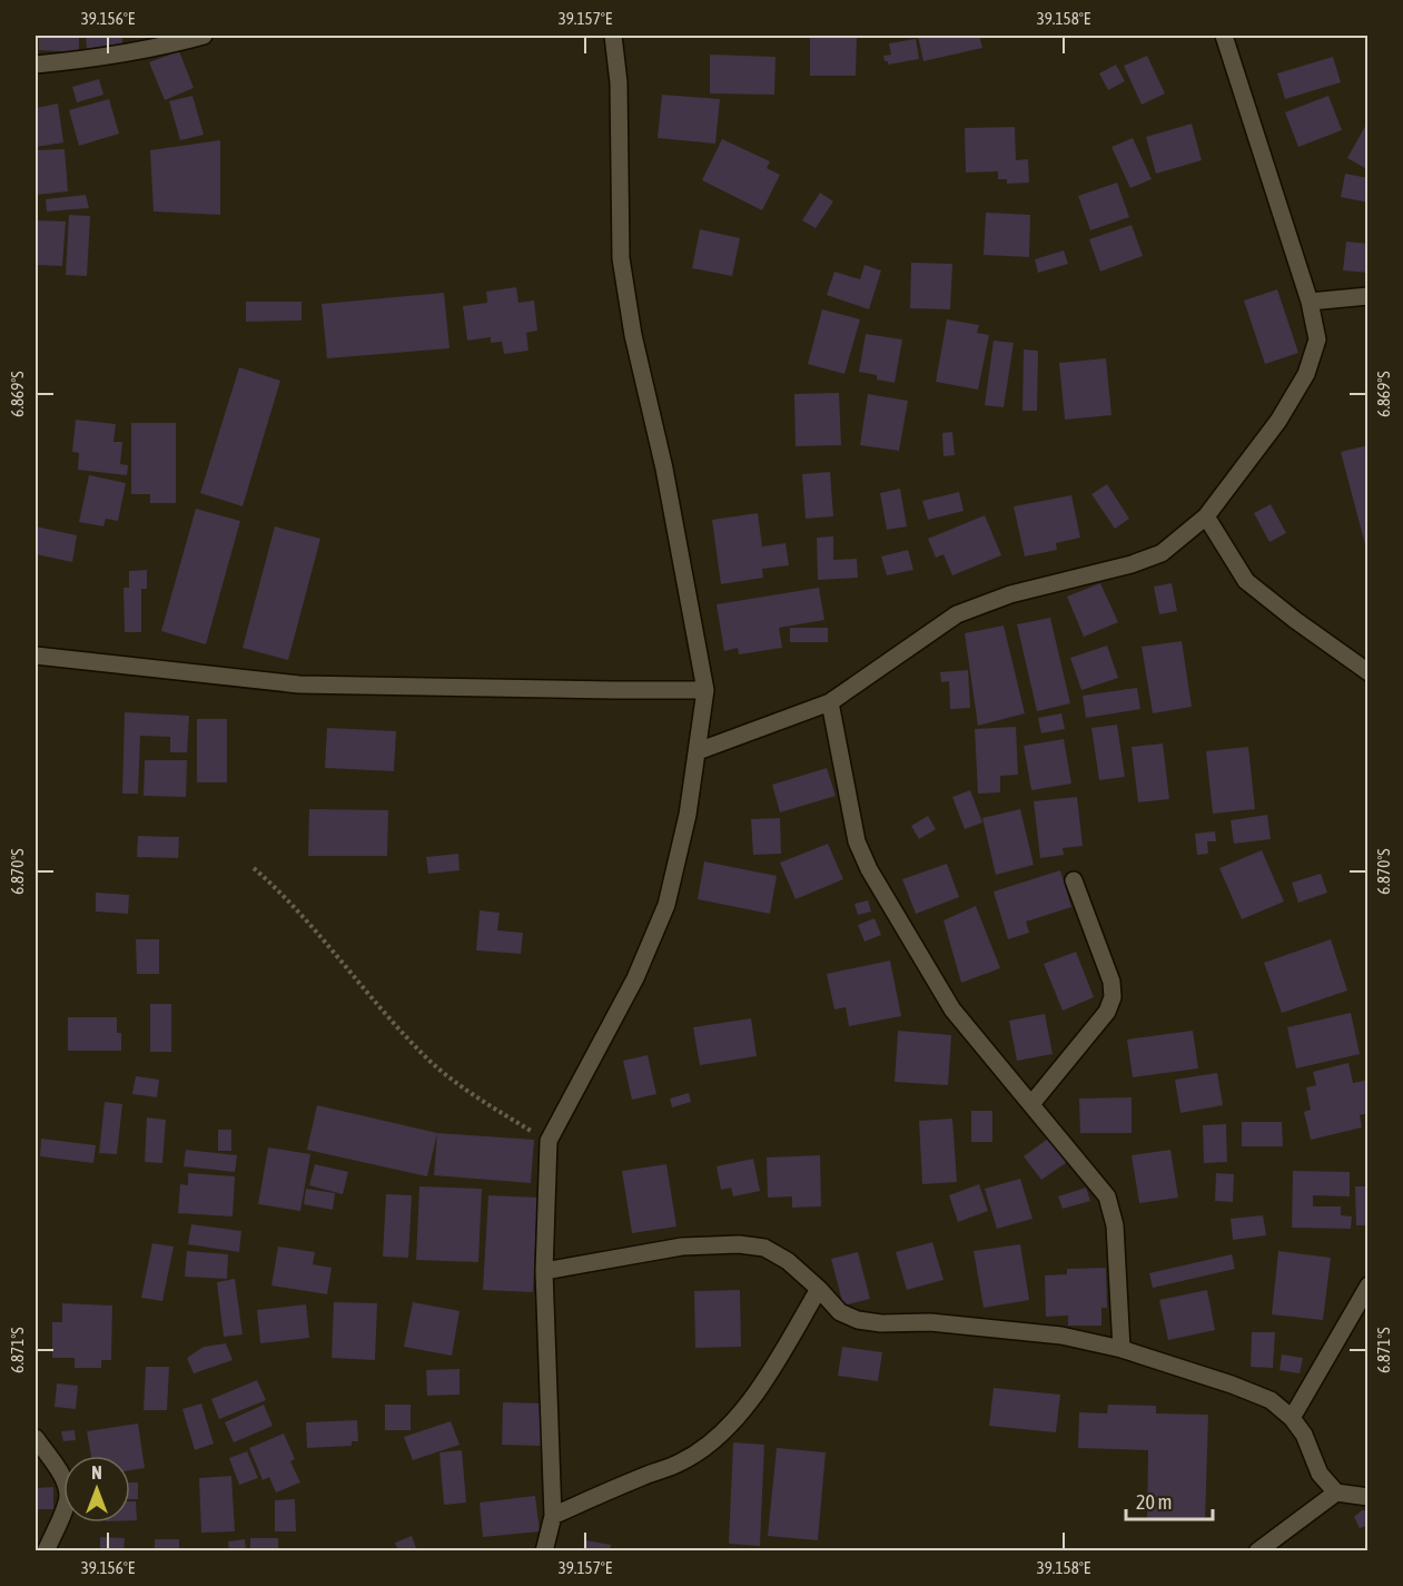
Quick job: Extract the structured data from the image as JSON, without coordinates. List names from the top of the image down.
{
  "scale_bar": "20 m",
  "north": "top",
  "coordinates": [
    "39.156°E",
    "39.157°E",
    "39.158°E",
    "6.869°S",
    "6.870°S",
    "6.871°S"
  ]
}
